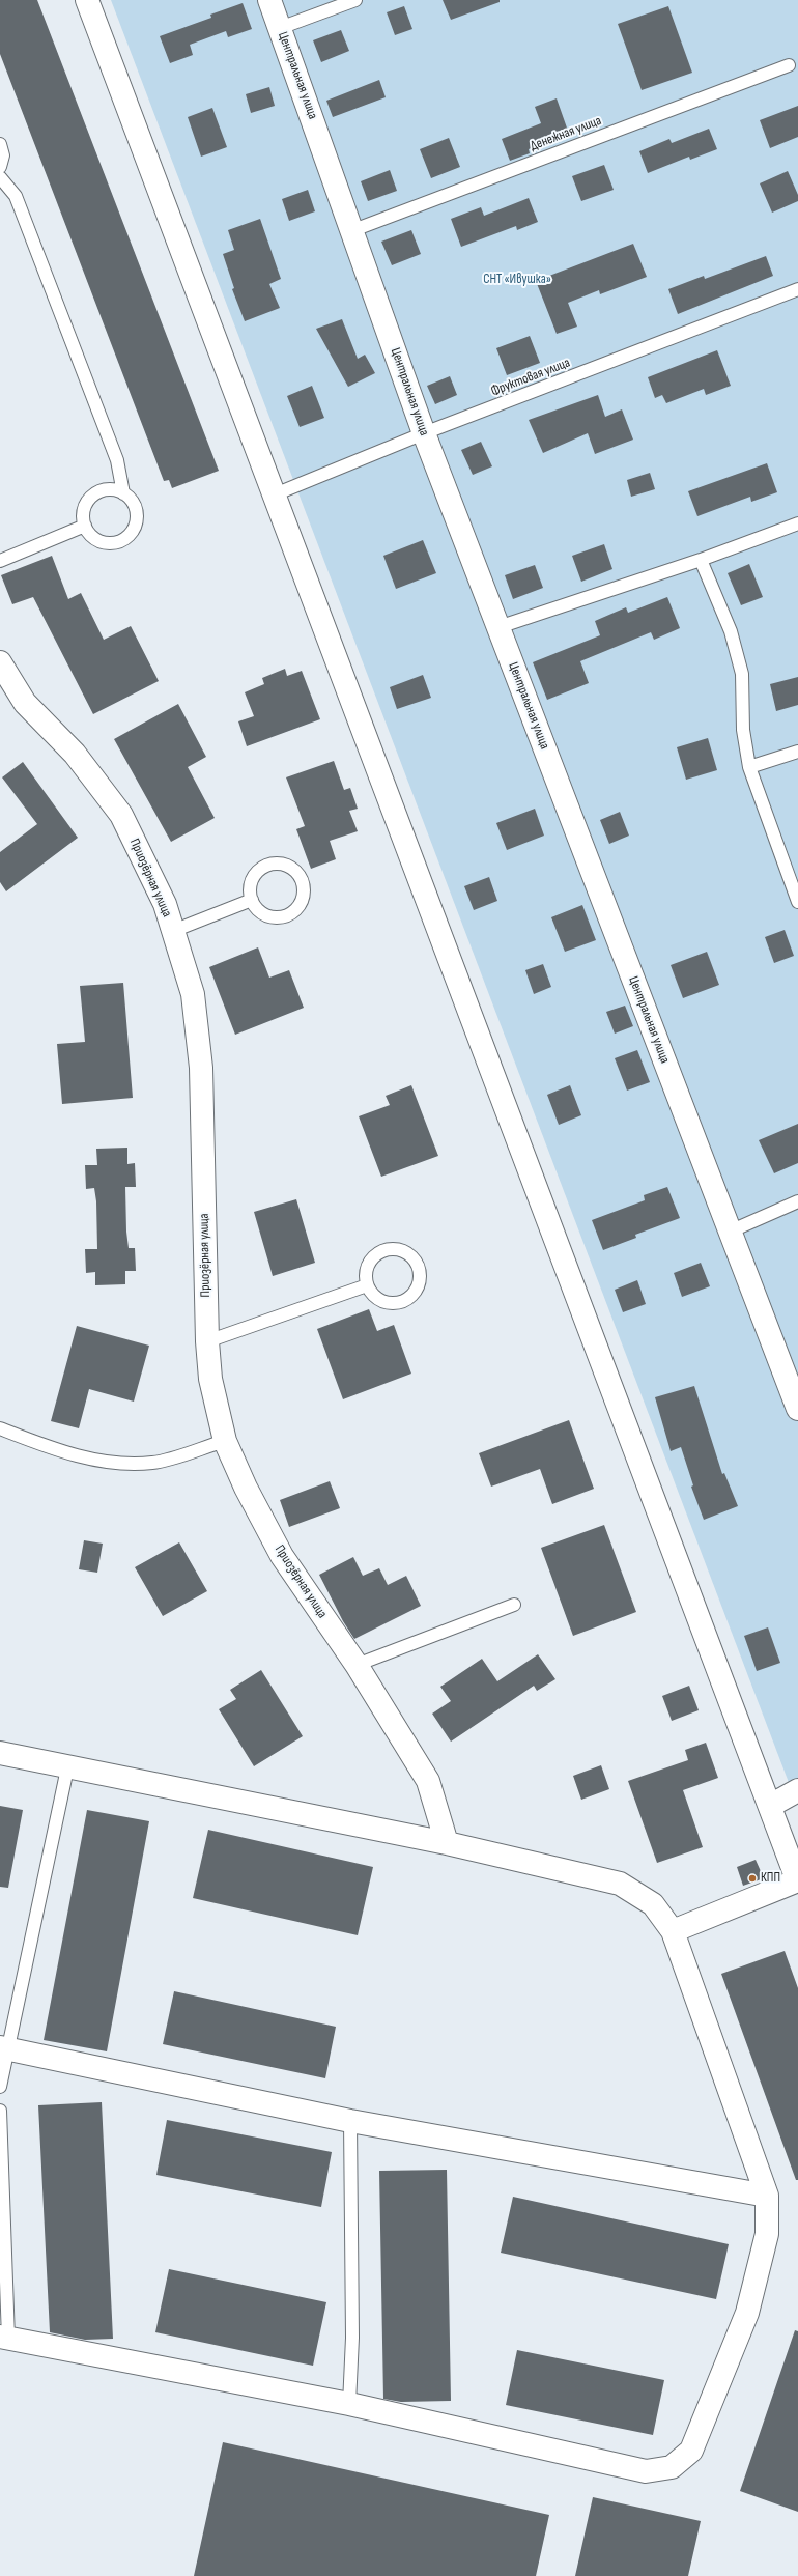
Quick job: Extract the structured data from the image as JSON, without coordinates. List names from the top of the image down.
{
  "streets": {
    "street": ["Центральная улица", "Приозёрная улица"],
    "lane": ["Денежная улица", "Фруктовая улица"]
  },
  "crossings": [
    ["Центральная улица", "Денежная улица"],
    ["Центральная улица", "Фруктовая улица"]
  ],
  "parks": ["СНТ «Ивушка»"],
  "places": ["КПП"]
}
